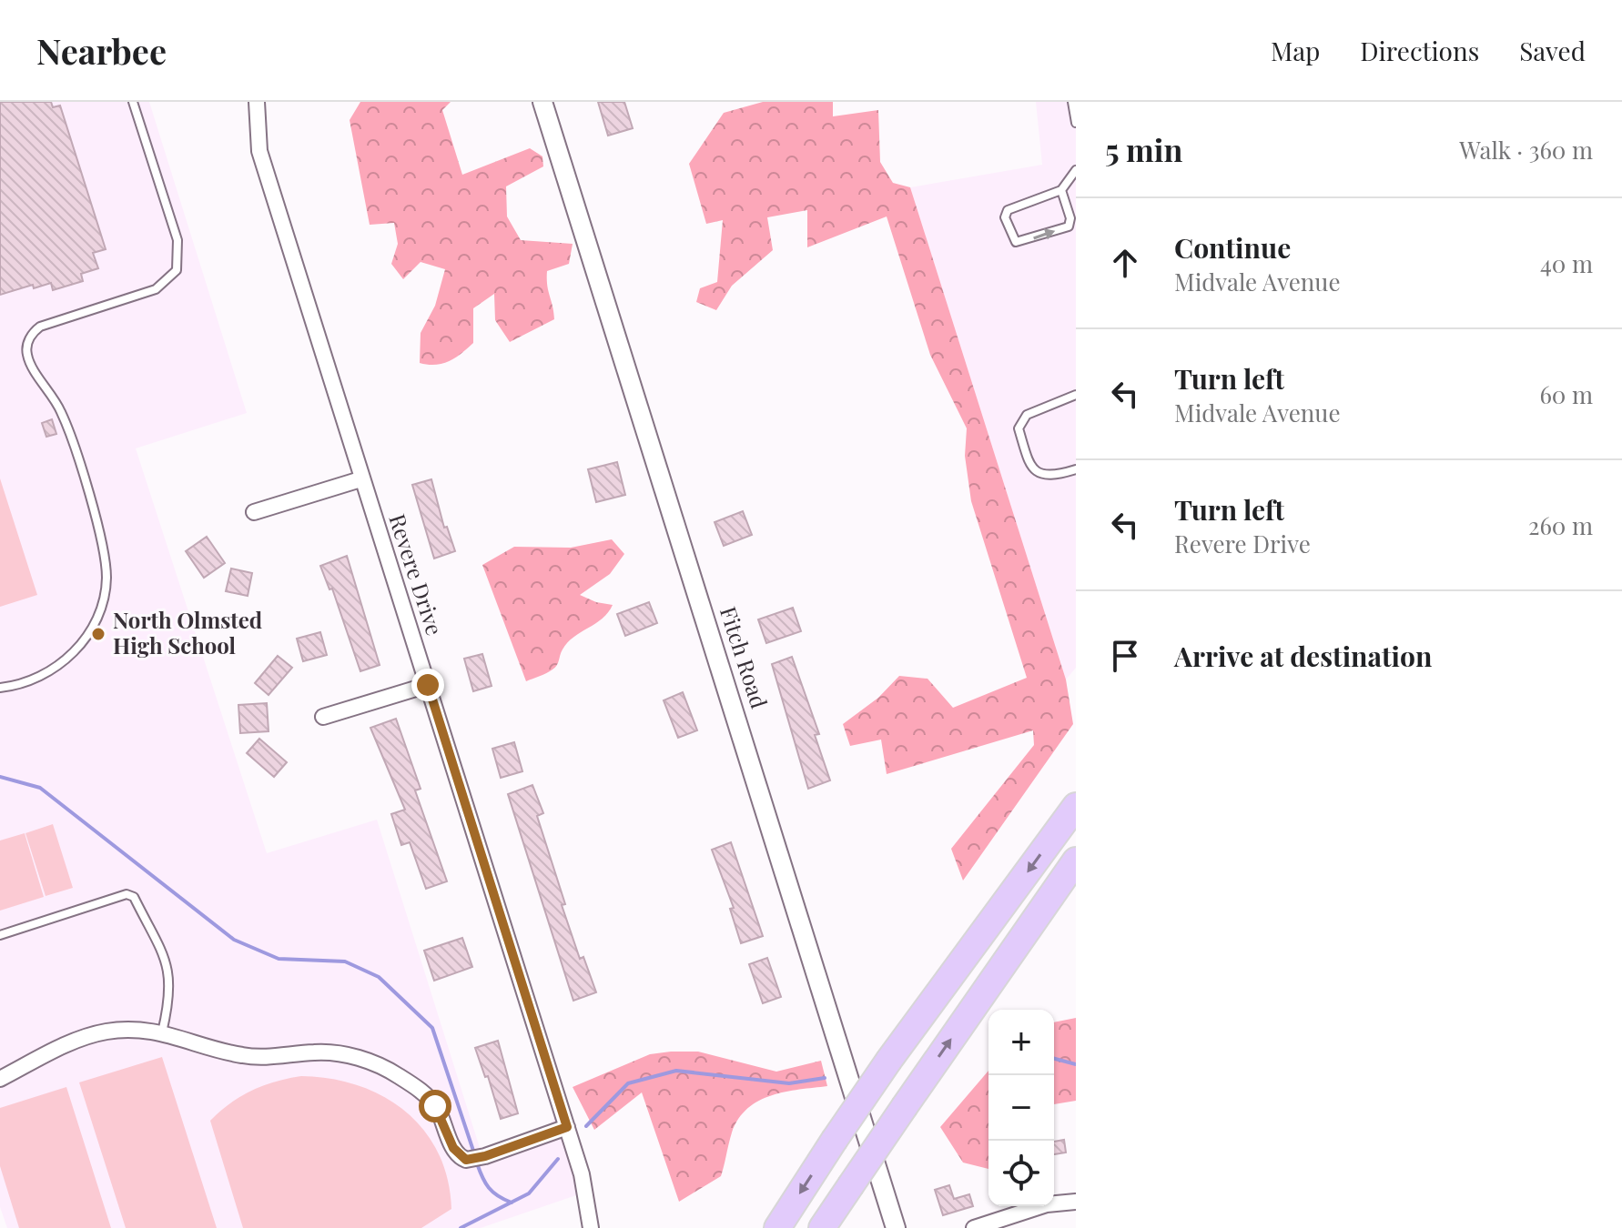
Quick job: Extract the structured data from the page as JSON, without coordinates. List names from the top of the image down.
{
  "streets": {
    "street": ["Revere Drive", "Fitch Road"]
  },
  "places": ["North Olmsted High School"],
  "page": {
    "header": "Nearbee",
    "nav": ["Map", "Directions", "Saved"],
    "heading": ["5 min", "Walk · 360 m"],
    "list": [
      ["Continue", "Midvale Avenue", "40 m"],
      ["Turn left", "Midvale Avenue", "60 m"],
      ["Turn left", "Revere Drive", "260 m"],
      "Arrive at destination"
    ],
    "map_buttons": ["+", "−"]
  }
}
